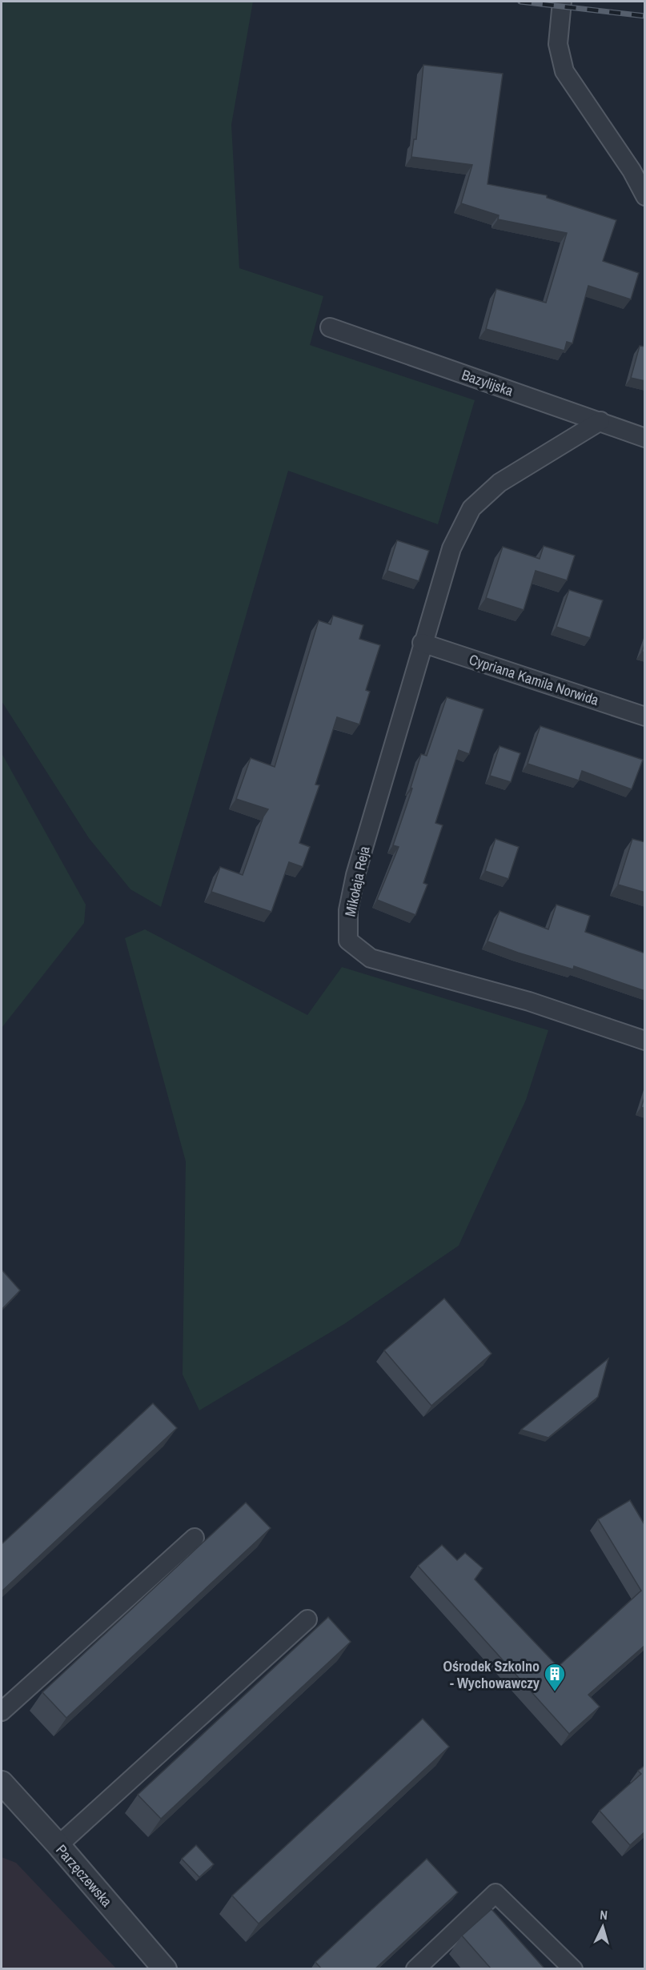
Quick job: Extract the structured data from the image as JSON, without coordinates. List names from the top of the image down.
{
  "streets": {
    "street": [
      "Bazylijska",
      "Cypriana Kamila Norwida",
      "Mikołaja Reja",
      "Parzęczewska"
    ]
  },
  "crossings": [
    ["Bazylijska", "Mikołaja Reja"],
    ["Cypriana Kamila Norwida", "Mikołaja Reja"]
  ],
  "places": {
    "building": ["Ośrodek Szkolno - Wychowawczy"]
  },
  "north": "top"
}
